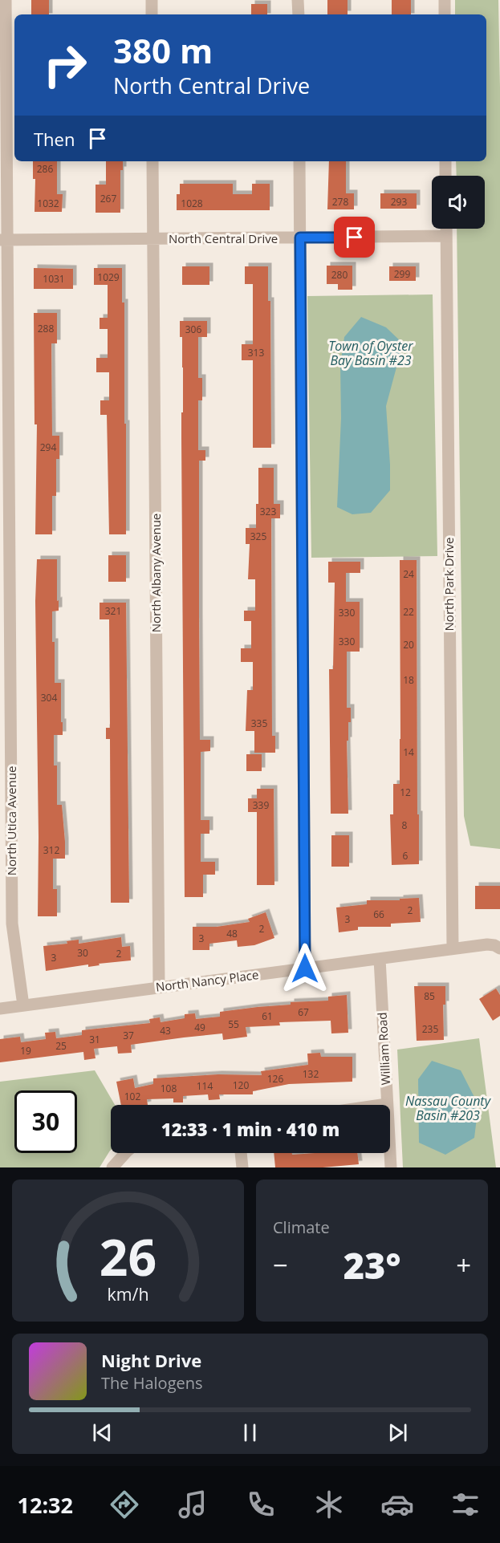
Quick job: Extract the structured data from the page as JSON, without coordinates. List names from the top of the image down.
{
  "streets": {
    "street": [
      "North Central Drive",
      "North Albany Avenue",
      "North Park Drive",
      "North Utica Avenue",
      "North Nancy Place",
      "William Road"
    ]
  },
  "crossings": [
    ["North Central Drive", "North Albany Avenue"],
    ["North Central Drive", "North Park Drive"],
    ["North Central Drive", "North Utica Avenue"],
    ["North Albany Avenue", "North Nancy Place"],
    ["North Park Drive", "North Nancy Place"],
    ["North Utica Avenue", "North Nancy Place"],
    ["North Nancy Place", "William Road"]
  ],
  "water": ["Town of Oyster Bay Basin #23", "Nassau County Basin #203"],
  "house_numbers": [
    "286",
    "267",
    "278",
    "293",
    "1032",
    "1028",
    "299",
    "280",
    "1029",
    "1031",
    "288",
    "306",
    "313",
    "294",
    "323",
    "325",
    "24",
    "321",
    "22",
    "330",
    "330",
    "20",
    "18",
    "304",
    "335",
    "14",
    "12",
    "339",
    "8",
    "312",
    "6",
    "2",
    "66",
    "3",
    "2",
    "48",
    "3",
    "30",
    "2",
    "3",
    "85",
    "67",
    "61",
    "55",
    "49",
    "235",
    "43",
    "37",
    "31",
    "25",
    "19",
    "132",
    "126",
    "120",
    "114",
    "108",
    "102"
  ],
  "page": {
    "turn": ["380 m", "North Central Drive"],
    "then": "Then",
    "limit": "30",
    "trip": "12:33 · 1 min · 410 m",
    "tile": "Climate",
    "heat": ["−", "23°", "+"],
    "song": ["Night Drive", "The Halogens"],
    "tabs": "12:32",
    "gauge": ["26", "km/h"]
  }
}
